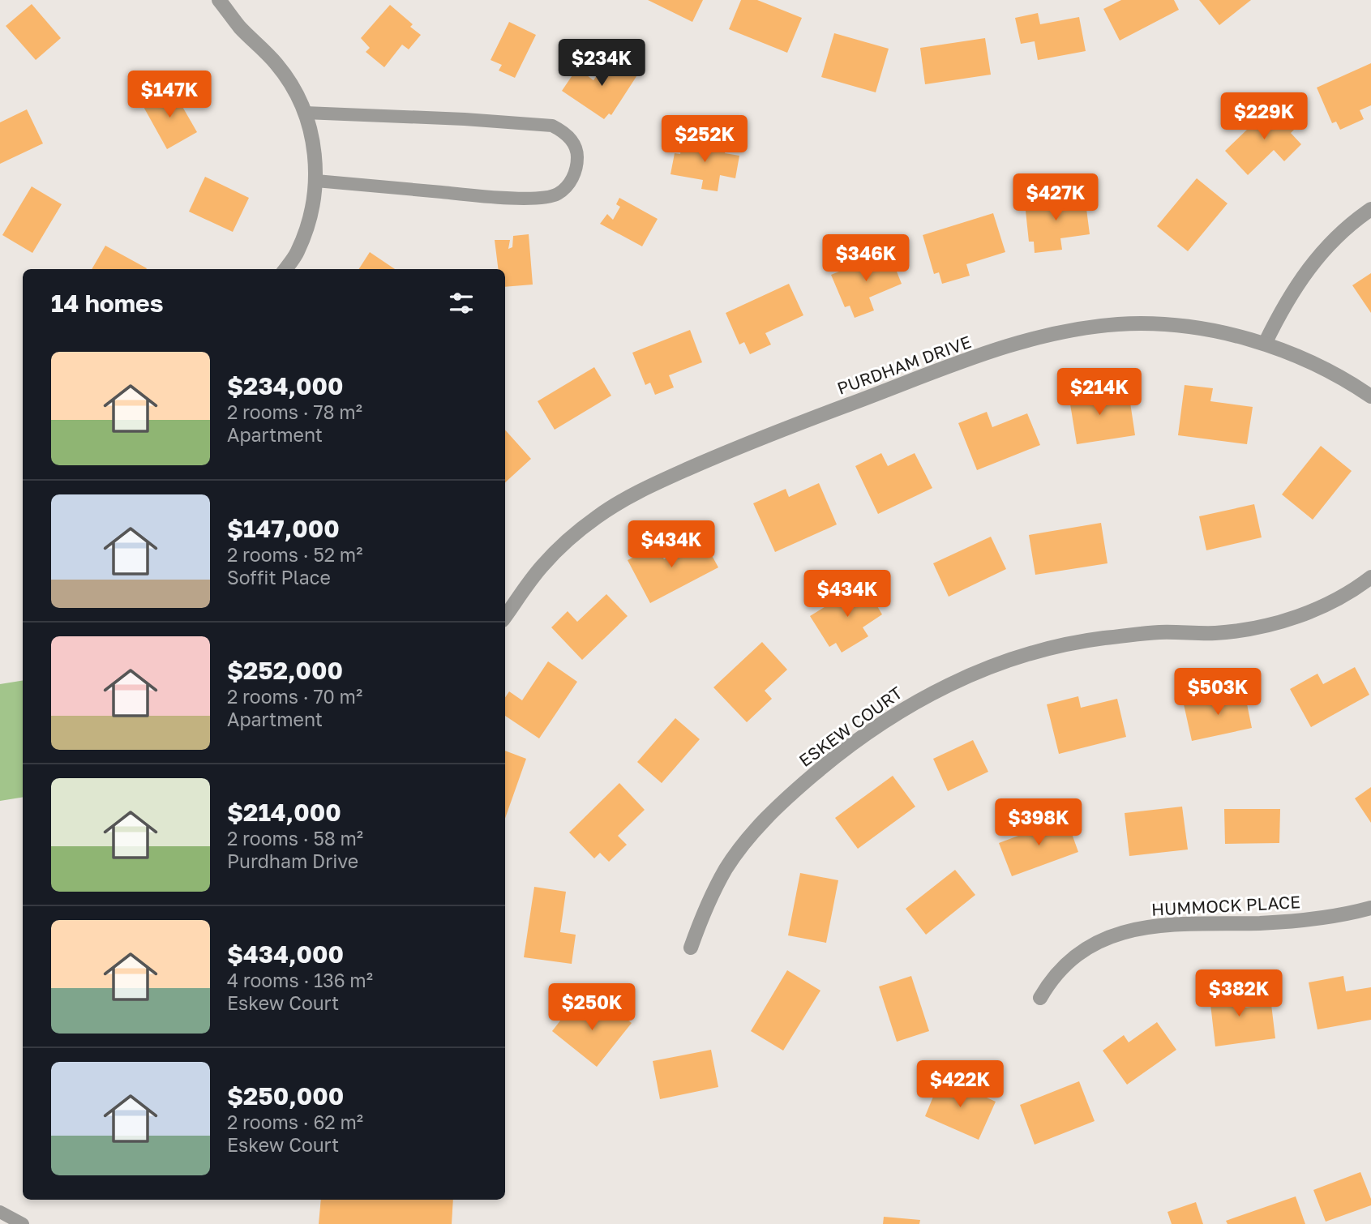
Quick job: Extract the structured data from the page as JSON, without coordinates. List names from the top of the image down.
{
  "streets": {
    "street": ["PURDHAM DRIVE", "ESKEW COURT", "HUMMOCK PLACE"]
  },
  "page": {
    "price": [
      "$234K",
      "$147K",
      "$229K",
      "$252K",
      "$427K",
      "$346K",
      "$214K",
      "$434K",
      "$434K",
      "$503K",
      "$398K",
      "$382K",
      "$250K",
      "$422K"
    ],
    "heading": "14 homes",
    "list": [
      {
        "name": "$234,000",
        "note": "2 rooms · 78 m² · Apartment"
      },
      {
        "name": "$147,000",
        "note": "2 rooms · 52 m² · Soffit Place"
      },
      {
        "name": "$252,000",
        "note": "2 rooms · 70 m² · Apartment"
      },
      {
        "name": "$214,000",
        "note": "2 rooms · 58 m² · Purdham Drive"
      },
      {
        "name": "$434,000",
        "note": "4 rooms · 136 m² · Eskew Court"
      },
      {
        "name": "$250,000",
        "note": "2 rooms · 62 m² · Eskew Court"
      }
    ]
  }
}
